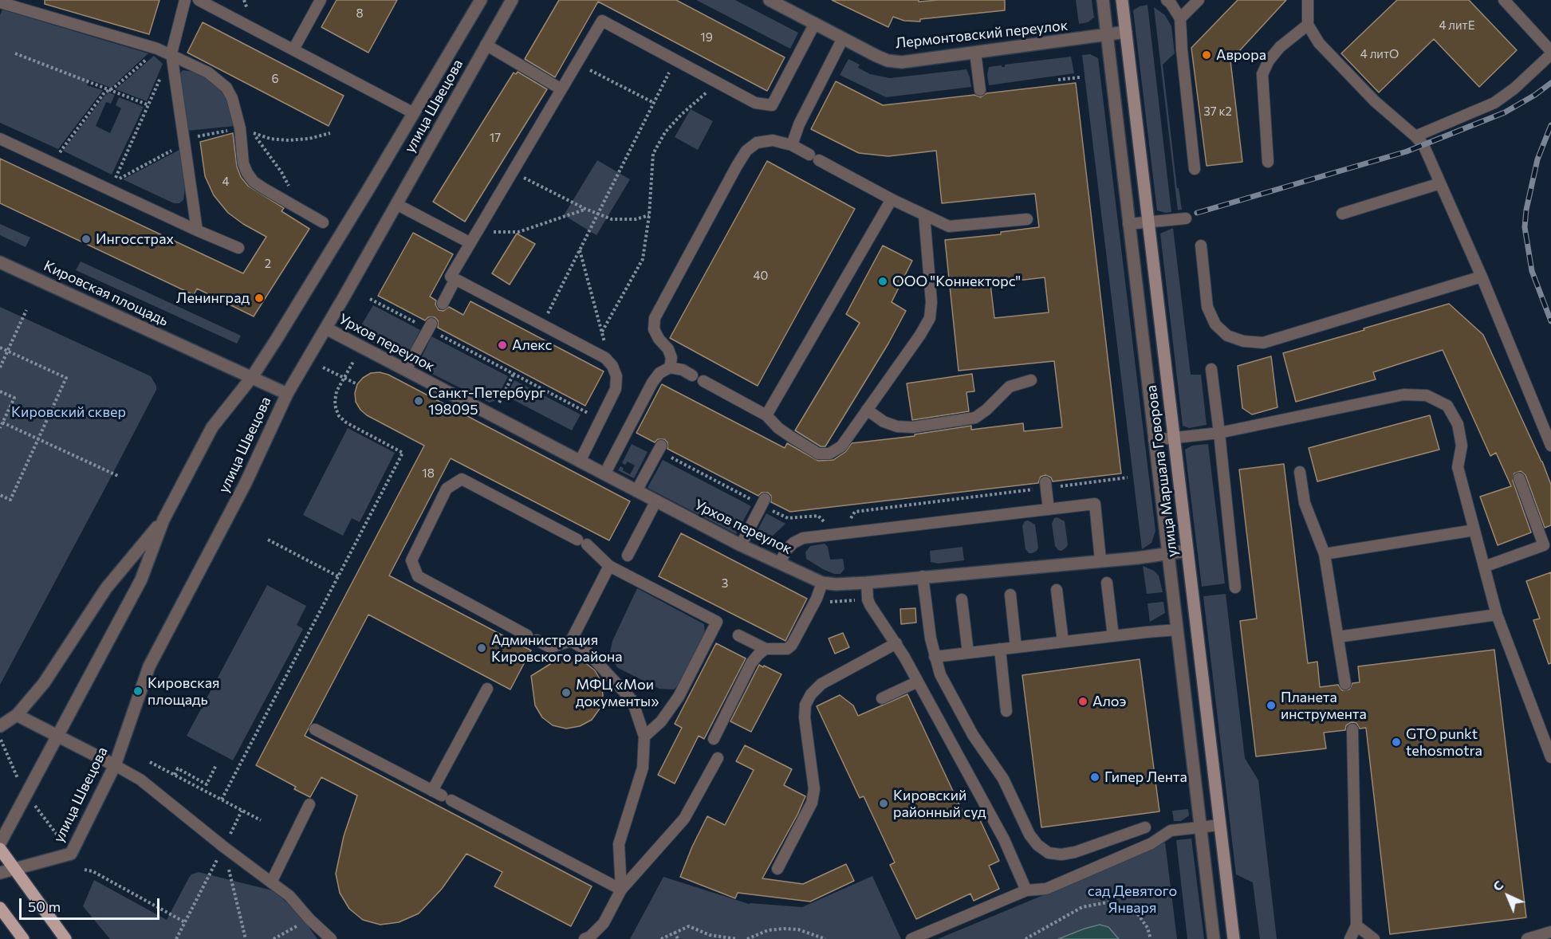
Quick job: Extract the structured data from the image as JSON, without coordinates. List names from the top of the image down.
{
  "streets": {
    "main road": ["улица Маршала Говорова"],
    "street": [
      "Лермонтовский переулок",
      "улица Швецова",
      "Кировская площадь",
      "Урхов переулок"
    ]
  },
  "crossings": [
    ["Лермонтовский переулок", "улица Маршала Говорова"],
    ["улица Швецова", "Кировская площадь"],
    ["улица Швецова", "Урхов переулок"],
    ["Урхов переулок", "улица Маршала Говорова"]
  ],
  "parks": ["Кировский сквер", "сад Девятого Января"],
  "places": [
    "Аврора",
    "Ингосстрах",
    "ООО \"Коннекторс\"",
    "Ленинград",
    "Алекс",
    "Санкт-Петербург 198095",
    "Администрация Кировского района",
    "Кировская площадь",
    "МФЦ «Мои документы»",
    "Алоэ",
    "Планета инструмента",
    "GTO punkt tehosmotra",
    "Гипер Лента",
    "Кировский районный суд"
  ],
  "house_numbers": [
    "8",
    "4 литЕ",
    "19",
    "4 литО",
    "6",
    "37 к2",
    "17",
    "4",
    "2",
    "40",
    "18",
    "3"
  ],
  "scale_bar": "50 m",
  "north": "top left"
}
